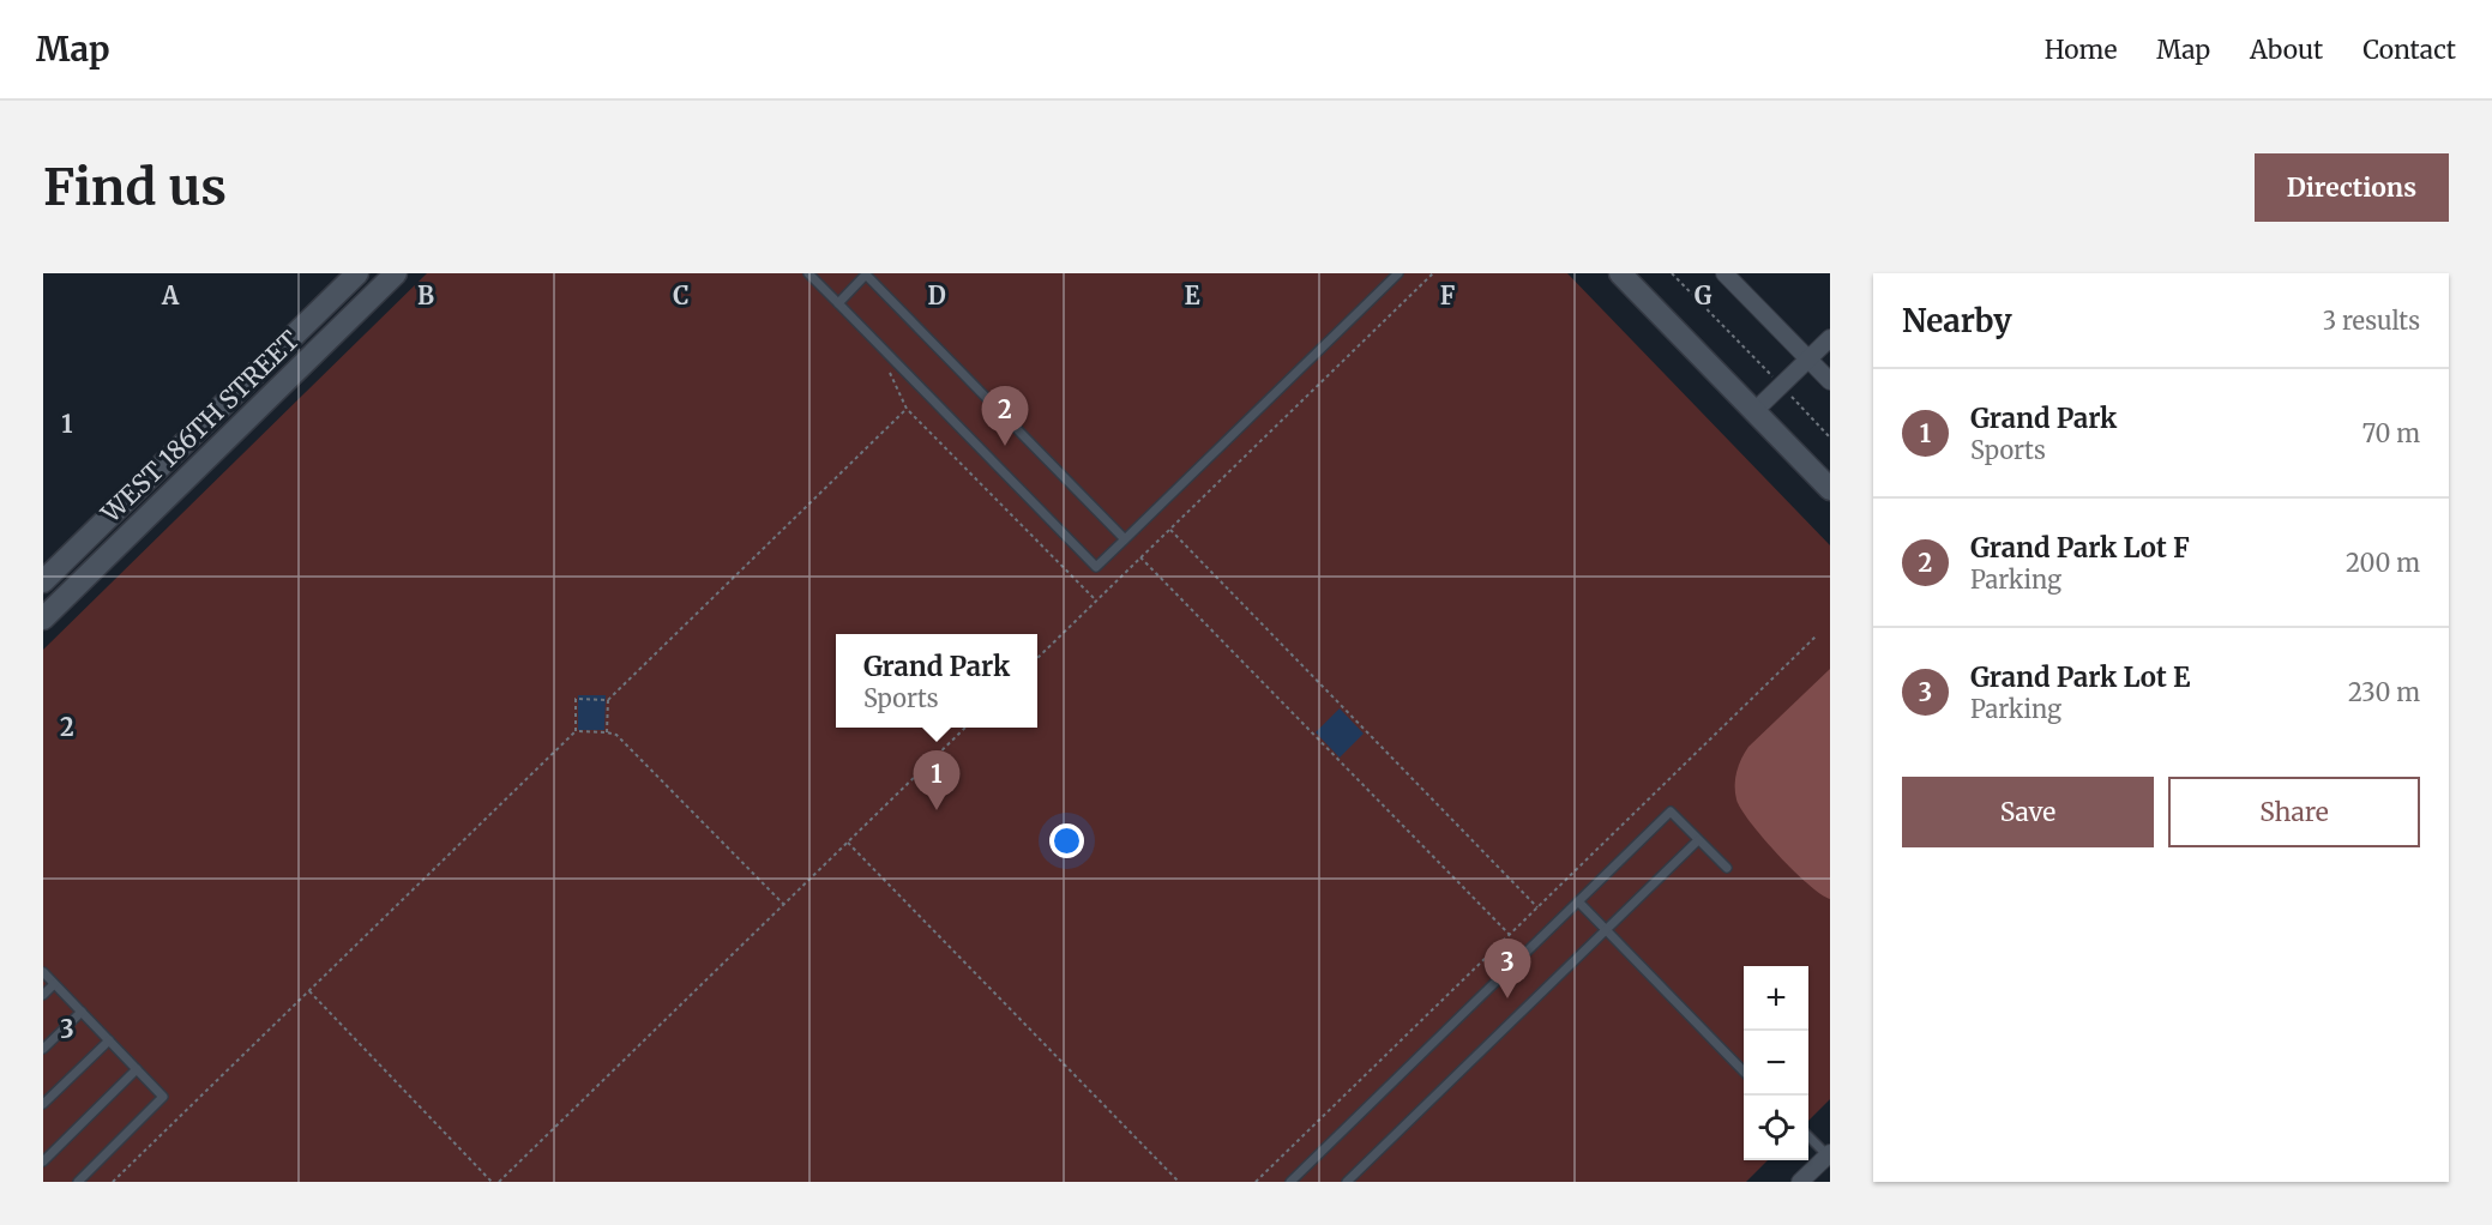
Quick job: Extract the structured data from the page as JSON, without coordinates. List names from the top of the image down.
{
  "streets": {
    "street": ["WEST 186TH STREET"]
  },
  "page": {
    "header": "Map",
    "nav": [
      "Home",
      "Map",
      "About",
      "Contact"
    ],
    "buttons": [
      "Directions",
      ["Save", "Share"]
    ],
    "title": "Find us",
    "heading": ["Nearby", "3 results"],
    "list": [
      {
        "mark": "1",
        "name": "Grand Park",
        "note": "Sports",
        "value": "70 m"
      },
      {
        "mark": "2",
        "name": "Grand Park Lot F",
        "note": "Parking",
        "value": "200 m"
      },
      {
        "mark": "3",
        "name": "Grand Park Lot E",
        "note": "Parking",
        "value": "230 m"
      }
    ],
    "pins": ["2", "1", "3"],
    "popup": ["Grand Park", "Sports"],
    "map_buttons": ["+", "−"]
  },
  "grid": {
    "columns": [
      "A",
      "B",
      "C",
      "D",
      "E",
      "F",
      "G"
    ],
    "rows": ["1", "2", "3"]
  }
}
